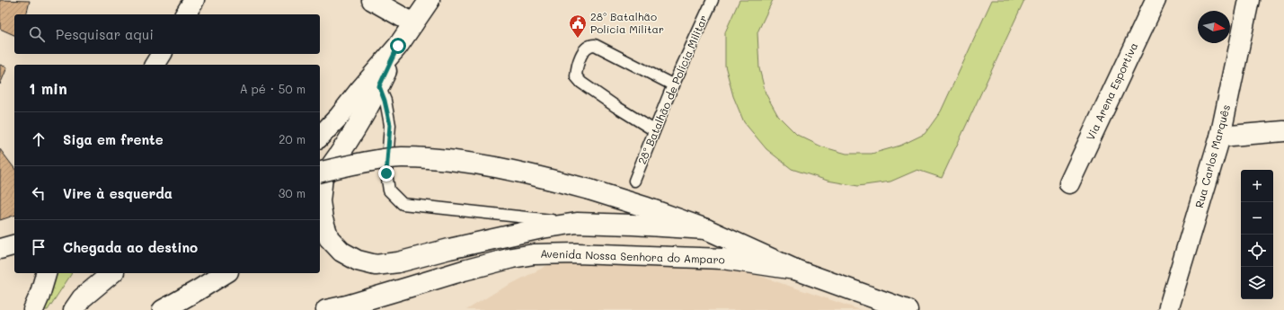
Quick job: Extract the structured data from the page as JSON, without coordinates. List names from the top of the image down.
{
  "streets": {
    "main road": ["Via Arena Esportiva", "Rua Carlos Marquês", "Avenida Nossa Senhora do Amparo"],
    "lane": ["28º Batalhão de Polícia Militar"]
  },
  "places": {
    "public building": ["28º Batalhão Polícia Militar"]
  },
  "north": "right",
  "page": {
    "search": "Pesquisar aqui",
    "heading": ["1 min", "A pé · 50 m"],
    "list": [
      ["Siga em frente", "20 m"],
      ["Vire à esquerda", "30 m"],
      "Chegada ao destino"
    ],
    "map_buttons": ["+", "−"]
  }
}
